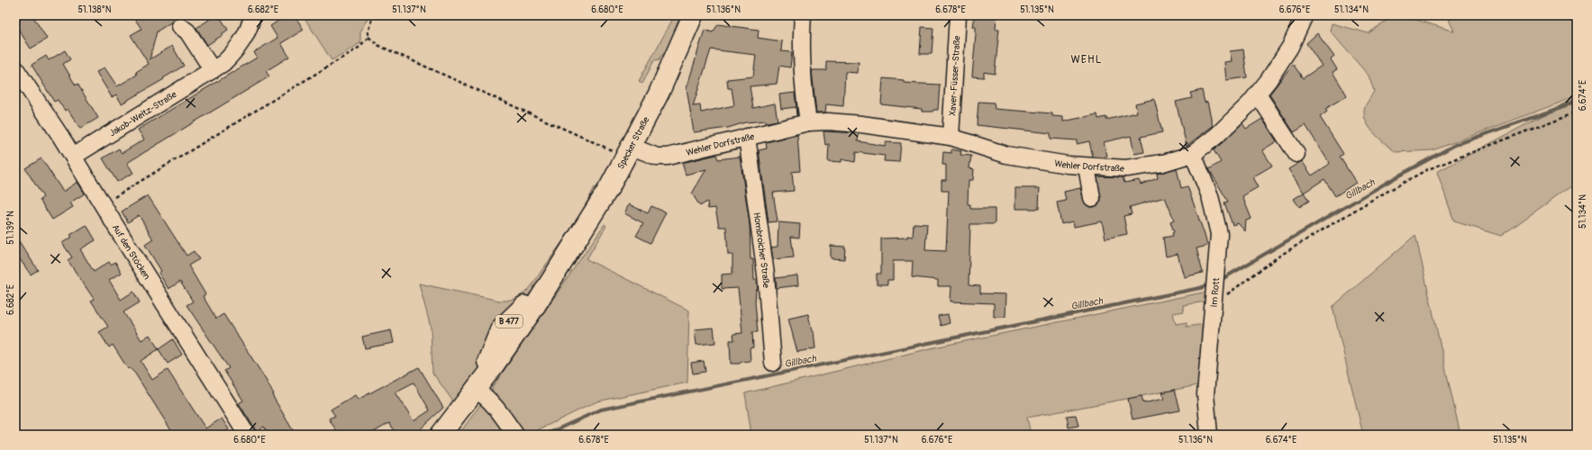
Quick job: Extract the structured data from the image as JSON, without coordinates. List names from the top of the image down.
{
  "streets": {
    "main road": ["Specker Straße", "B 477"],
    "street": [
      "Xaver-Füsser-Straße",
      "Jakob-Weitz-Straße",
      "Wehler Dorfstraße",
      "Hombroicher Straße",
      "Auf den Stöcken",
      "Im Rott"
    ]
  },
  "crossings": [
    ["Xaver-Füsser-Straße", "Wehler Dorfstraße"],
    ["Jakob-Weitz-Straße", "Auf den Stöcken"],
    ["Specker Straße", "Wehler Dorfstraße"],
    ["Wehler Dorfstraße", "Hombroicher Straße"],
    ["Wehler Dorfstraße", "Im Rott"]
  ],
  "districts": ["WEHL"],
  "water": ["Gillbach"],
  "coordinates": [
    "51.138°N",
    "6.682°E",
    "51.137°N",
    "6.680°E",
    "51.136°N",
    "6.678°E",
    "51.135°N",
    "6.676°E",
    "51.134°N",
    "6.674°E",
    "51.139°N"
  ]
}
